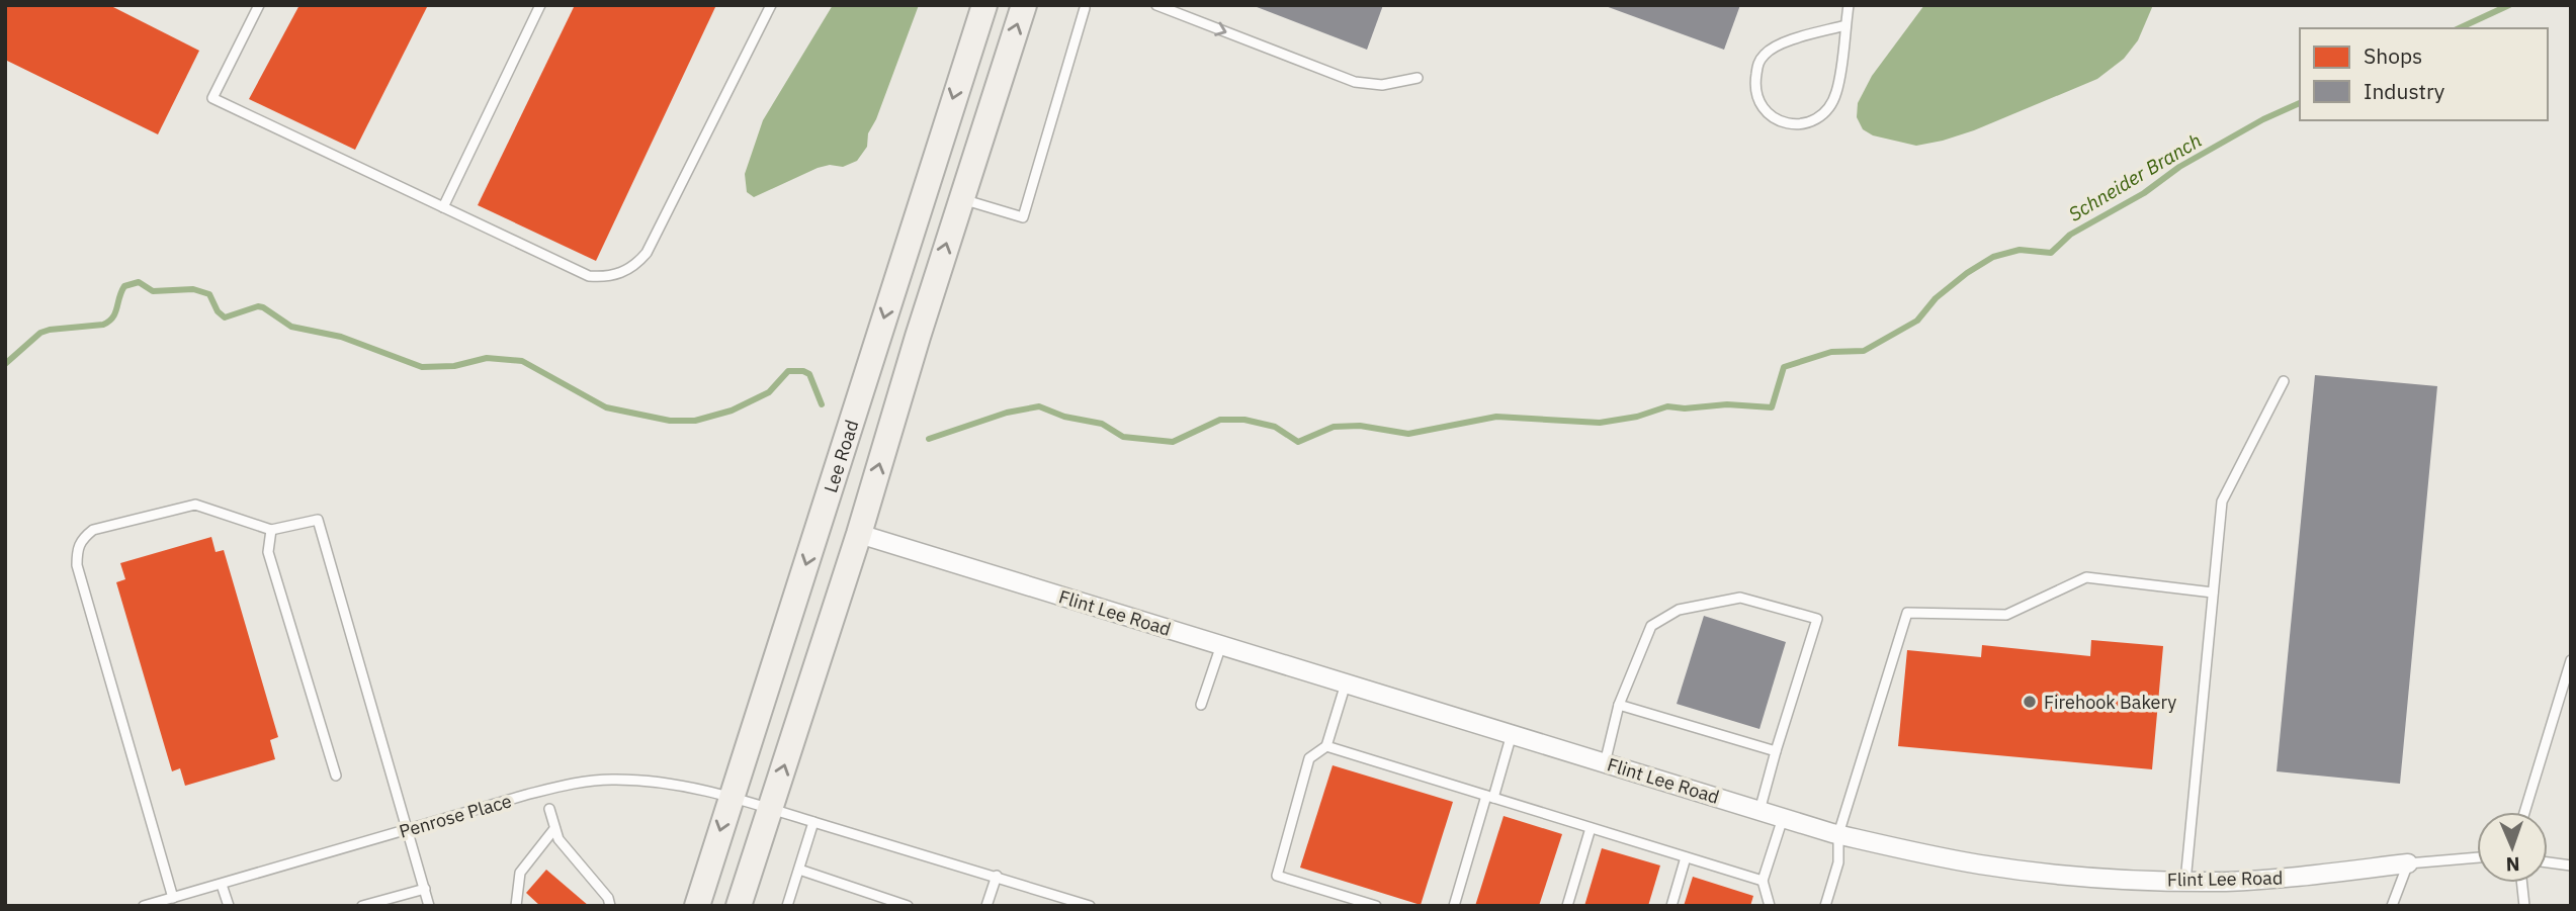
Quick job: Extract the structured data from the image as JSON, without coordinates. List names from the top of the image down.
{
  "streets": {
    "street": ["Lee Road", "Flint Lee Road"],
    "lane": ["Penrose Place"]
  },
  "crossings": [
    ["Lee Road", "Penrose Place"]
  ],
  "water": ["Schneider Branch"],
  "places": ["Firehook Bakery"],
  "legend": ["Shops", "Industry"],
  "north": "bottom"
}
